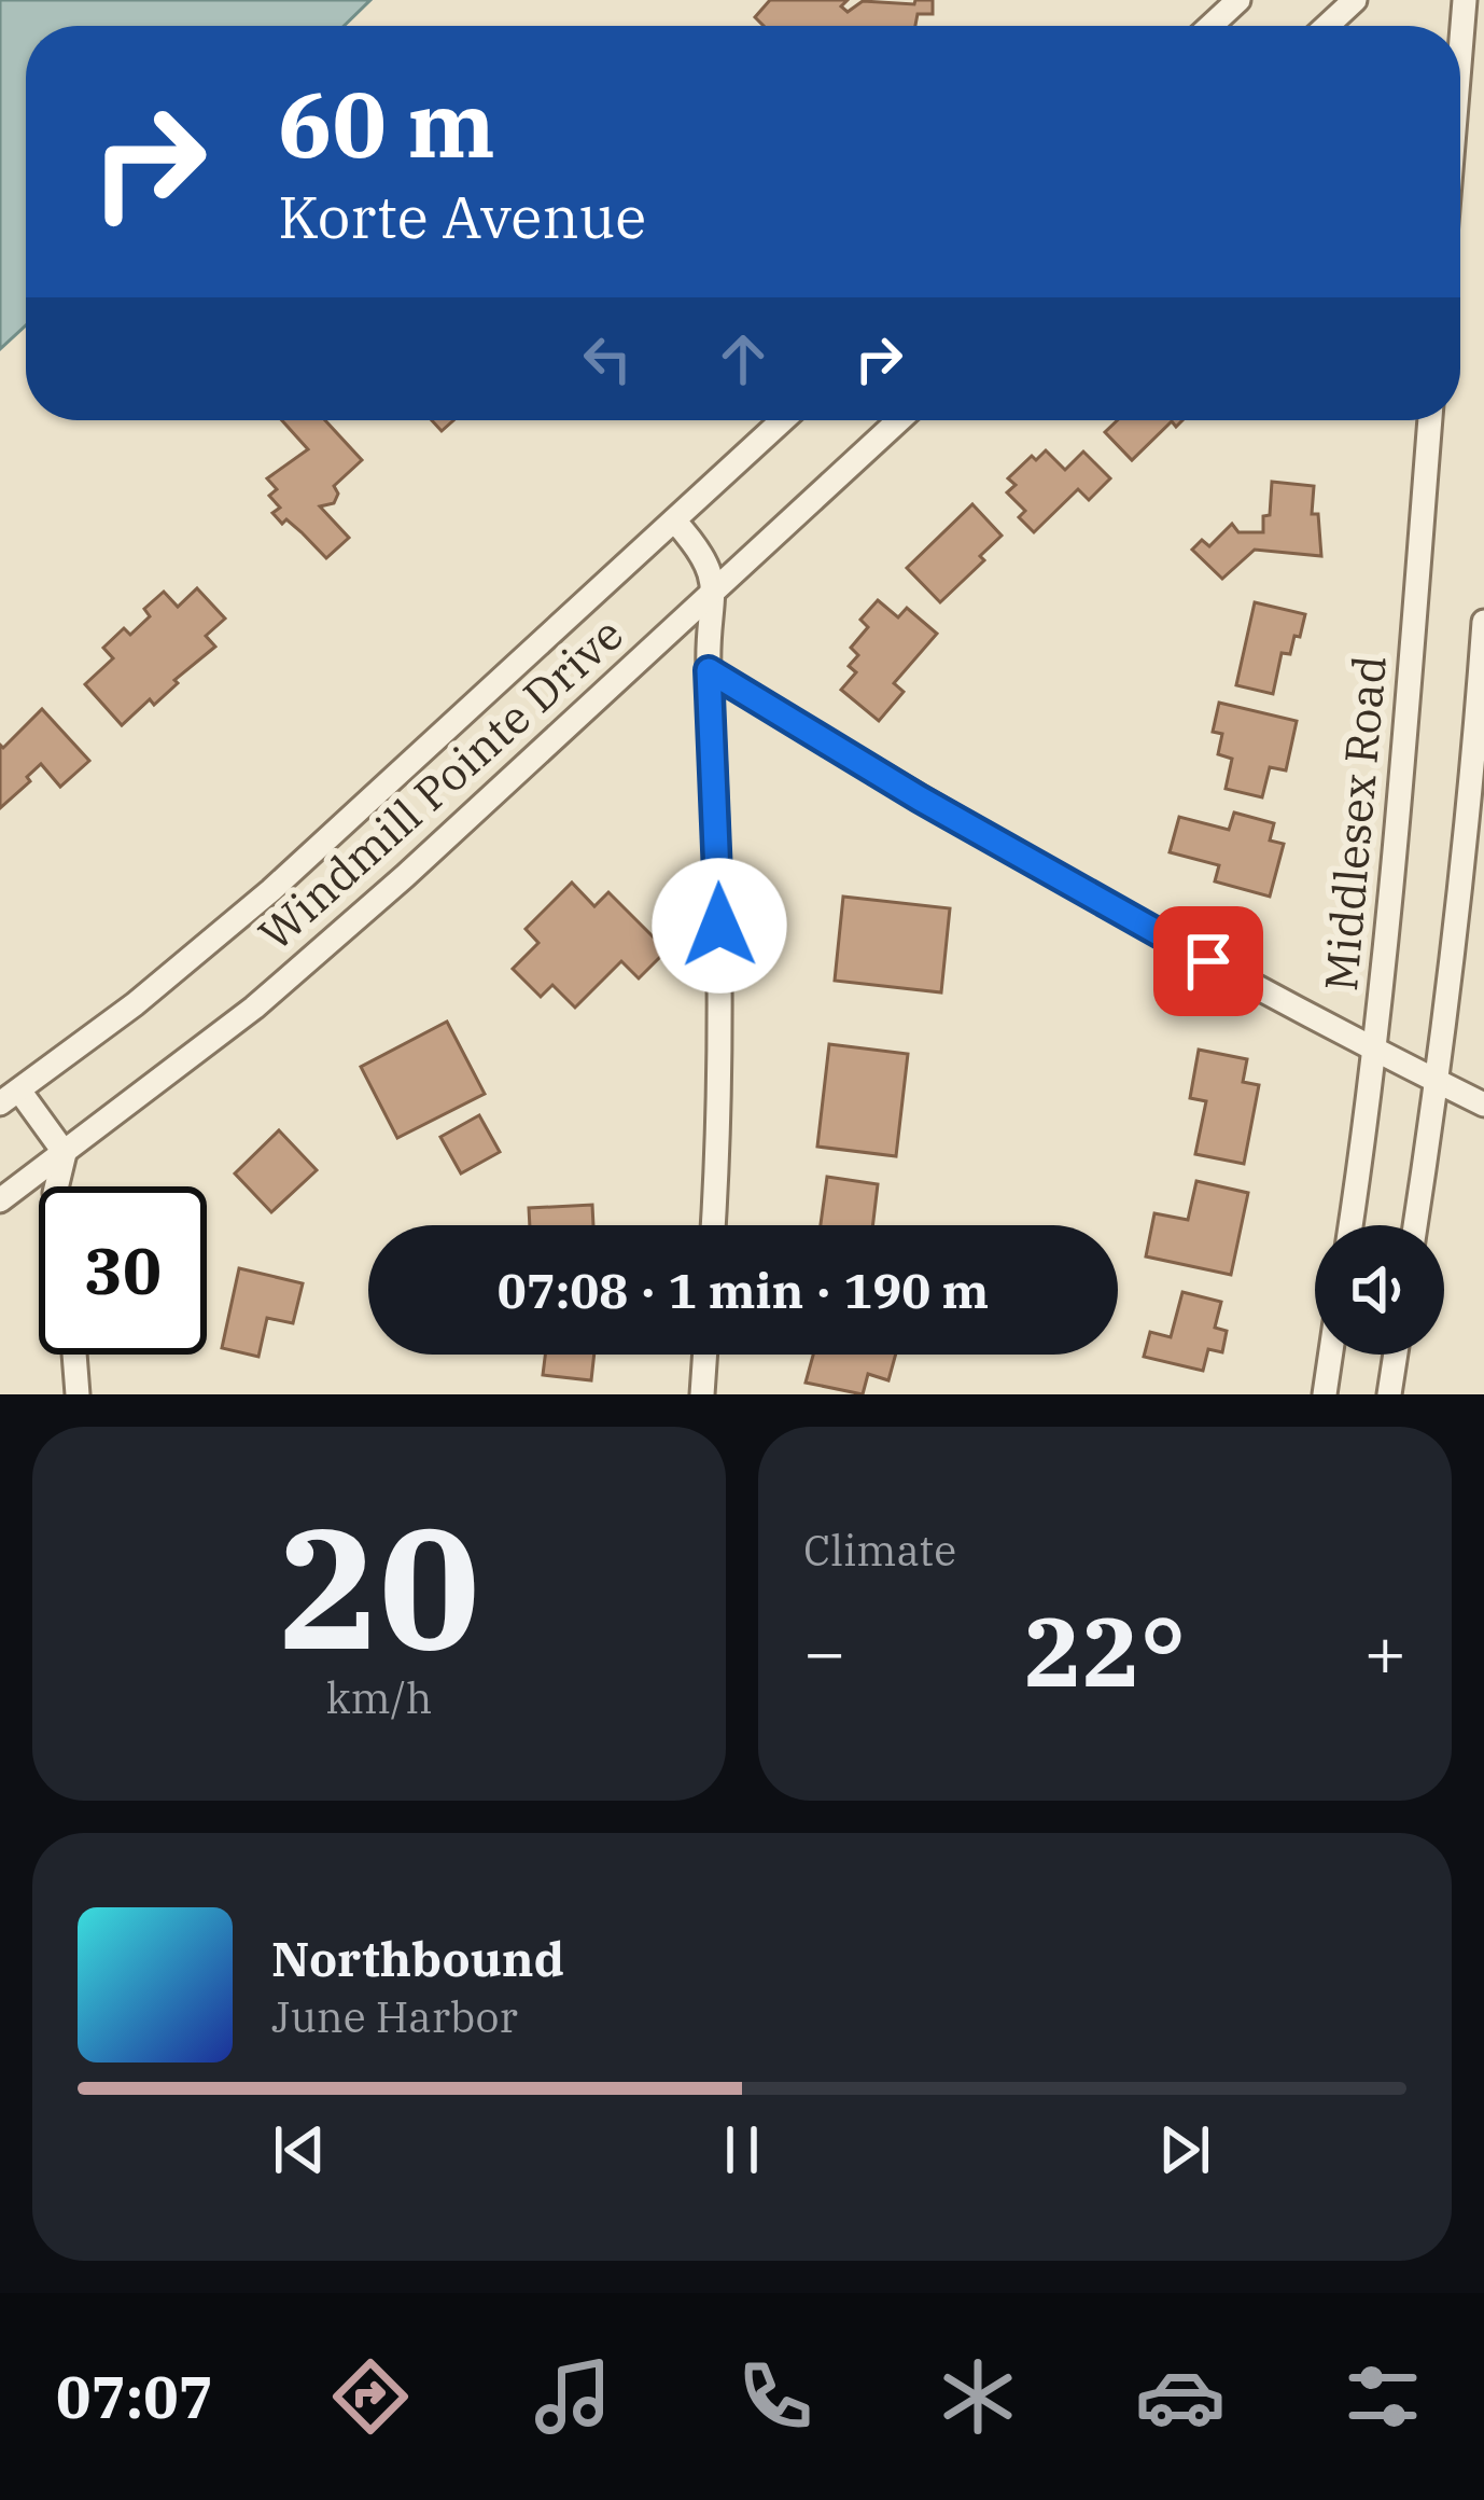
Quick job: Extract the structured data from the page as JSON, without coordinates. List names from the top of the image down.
{
  "streets": {
    "street": ["Windmill Pointe Drive", "Middlesex Road"]
  },
  "page": {
    "turn": ["60 m", "Korte Avenue"],
    "limit": "30",
    "trip": "07:08 · 1 min · 190 m",
    "tile": [
      ["20", "km/h"],
      "Climate"
    ],
    "heat": ["−", "22°", "+"],
    "song": ["Northbound", "June Harbor"],
    "tabs": "07:07"
  }
}
